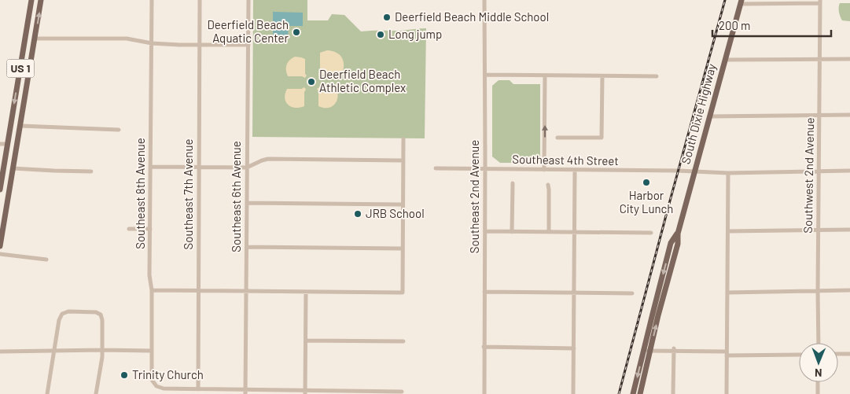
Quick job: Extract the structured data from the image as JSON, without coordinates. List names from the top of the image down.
{
  "streets": {
    "main road": ["US 1", "South Dixie Highway"],
    "street": [
      "Southeast 4th Street",
      "Southwest 2nd Avenue",
      "Southeast 8th Avenue",
      "Southeast 7th Avenue",
      "Southeast 6th Avenue",
      "Southeast 2nd Avenue"
    ]
  },
  "crossings": [
    ["South Dixie Highway", "Southeast 4th Street"],
    ["Southeast 4th Street", "Southwest 2nd Avenue"],
    ["Southeast 4th Street", "Southeast 2nd Avenue"],
    ["Southeast 8th Avenue", "Southeast 7th Avenue"]
  ],
  "places": [
    "Deerfield Beach Middle School",
    "Deerfield Beach Aquatic Center",
    "Long jump",
    "Deerfield Beach Athletic Complex",
    "Harbor City Lunch",
    "JRB School",
    "Trinity Church"
  ],
  "scale_bar": "200 m",
  "north": "bottom"
}
